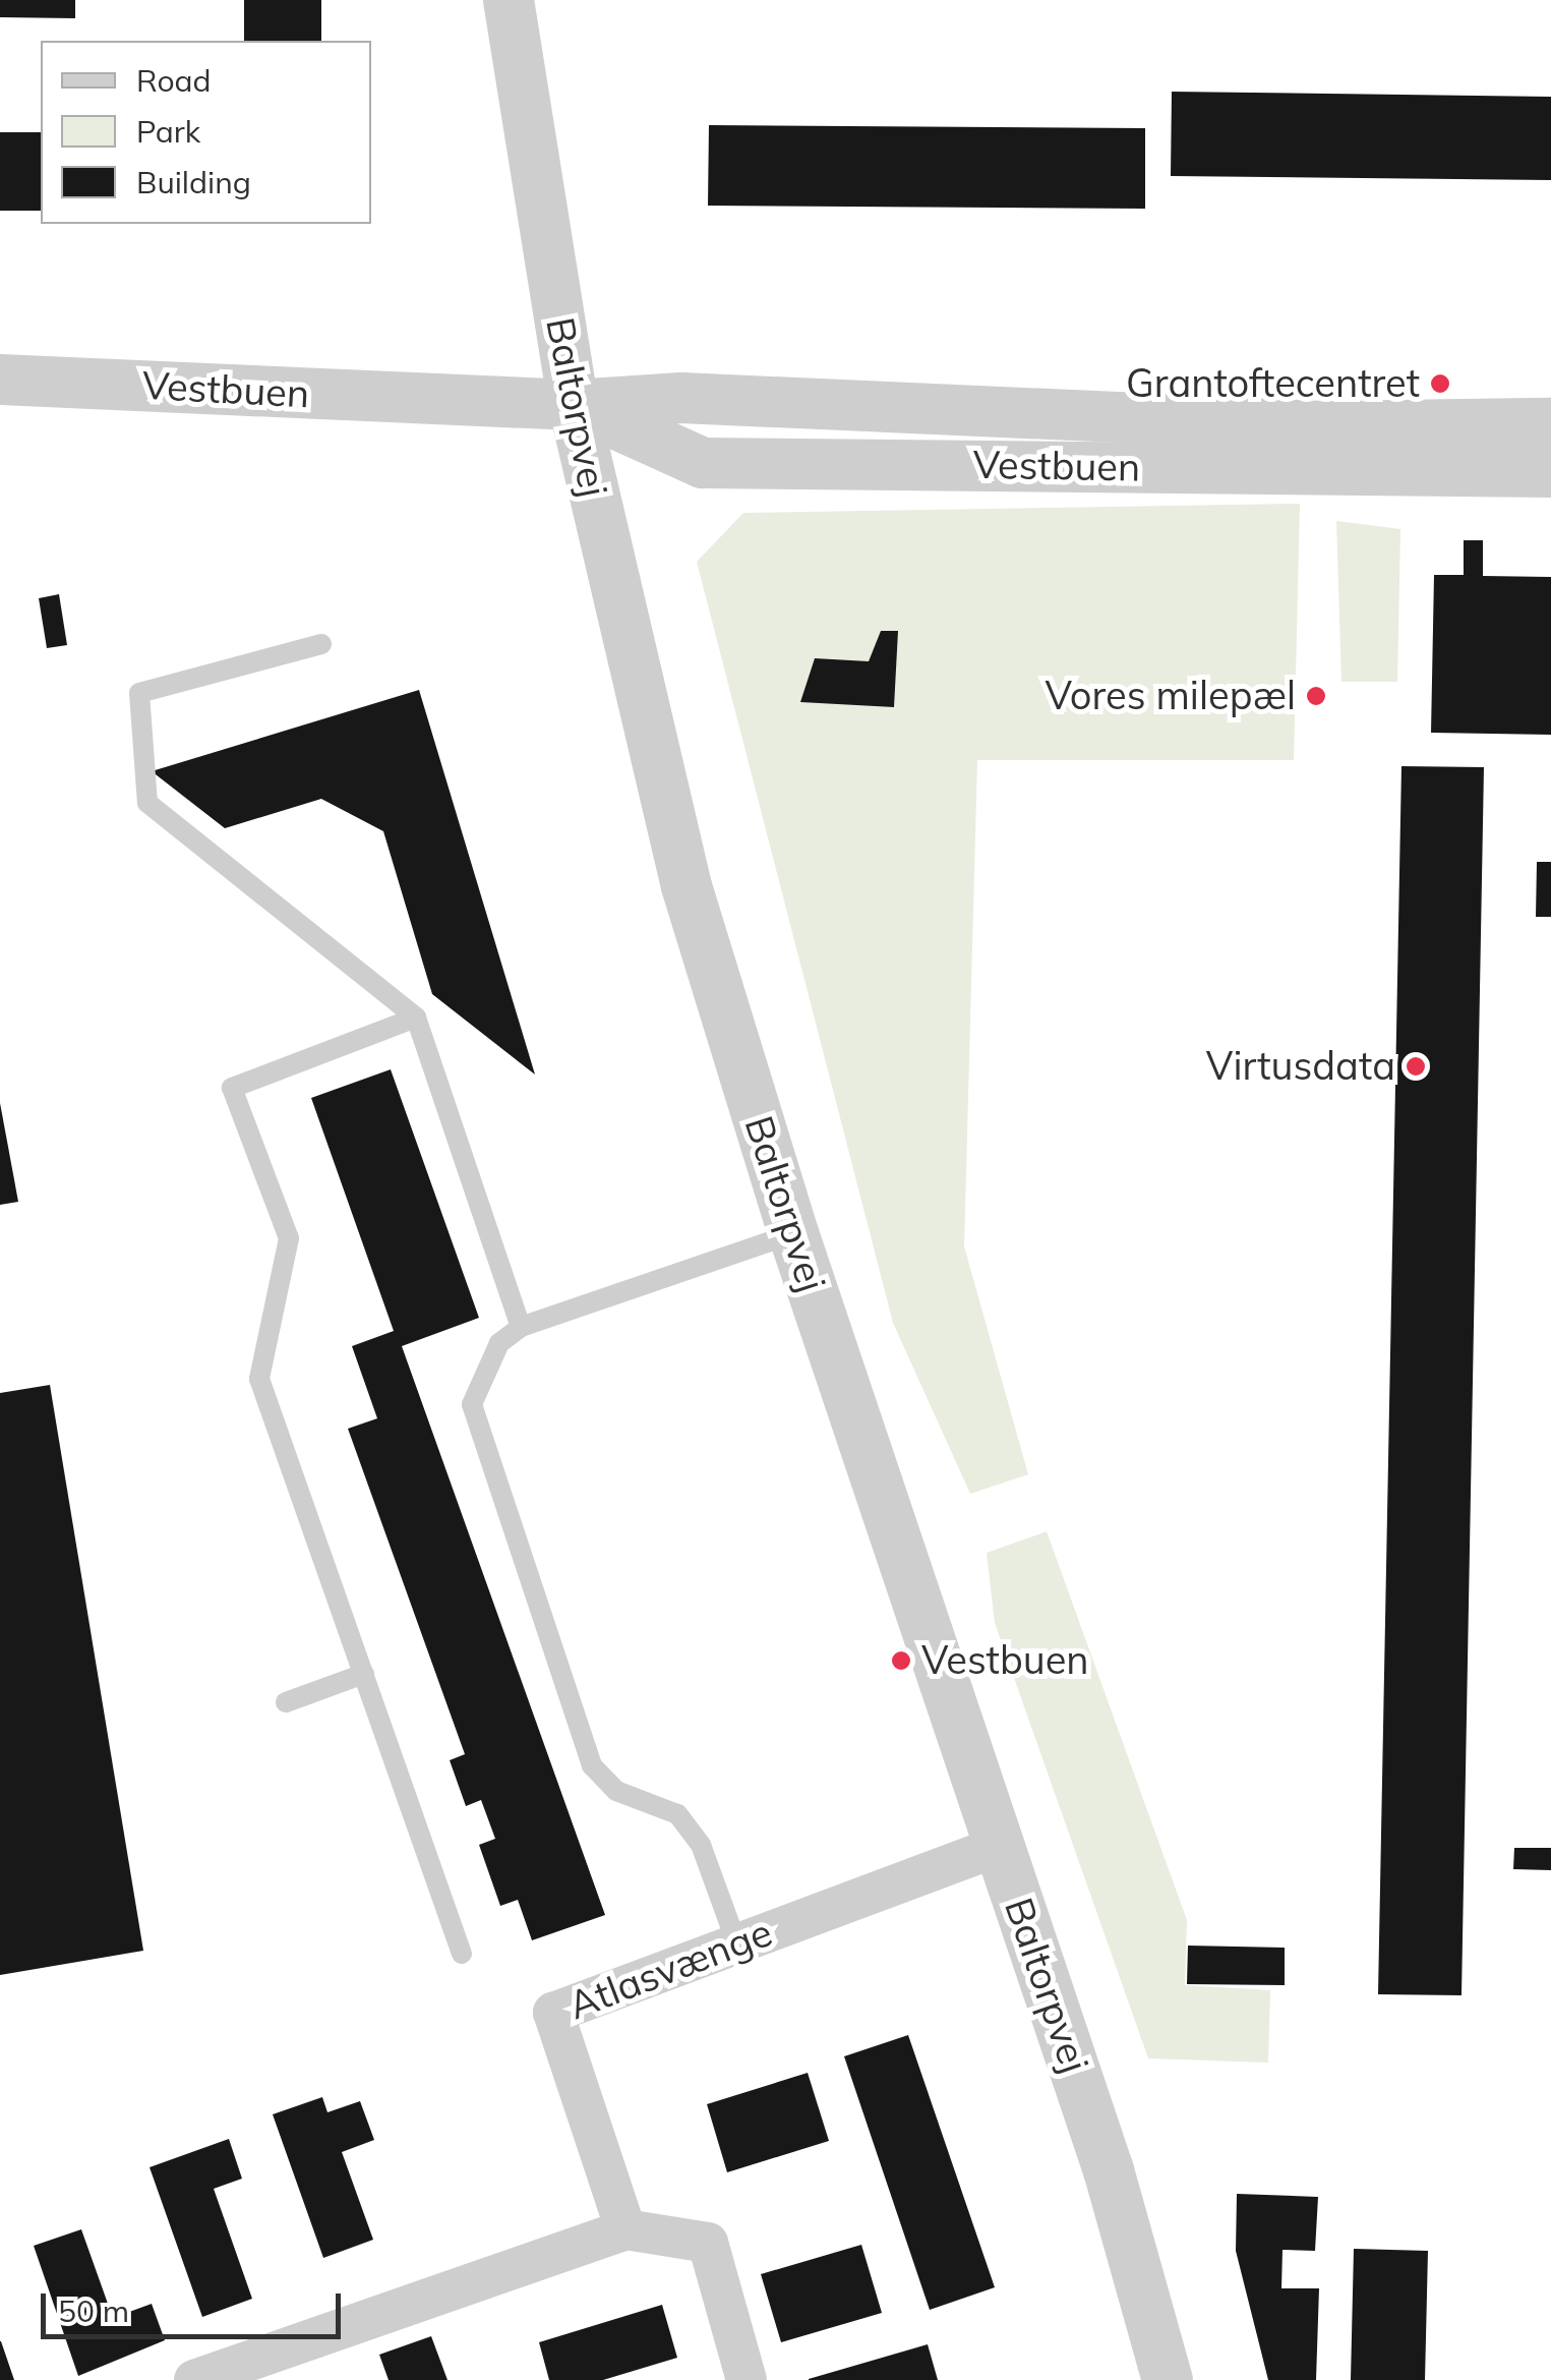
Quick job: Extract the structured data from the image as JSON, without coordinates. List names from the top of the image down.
{
  "streets": {
    "street": ["Vestbuen", "Baltorpvej", "Atlasvænge"]
  },
  "crossings": [
    ["Vestbuen", "Baltorpvej"],
    ["Baltorpvej", "Atlasvænge"]
  ],
  "places": [
    "Grantoftecentret",
    "Vores milepæl",
    "Virtusdata",
    "Vestbuen"
  ],
  "legend": ["Road", "Park", "Building"],
  "scale_bar": "50 m"
}
